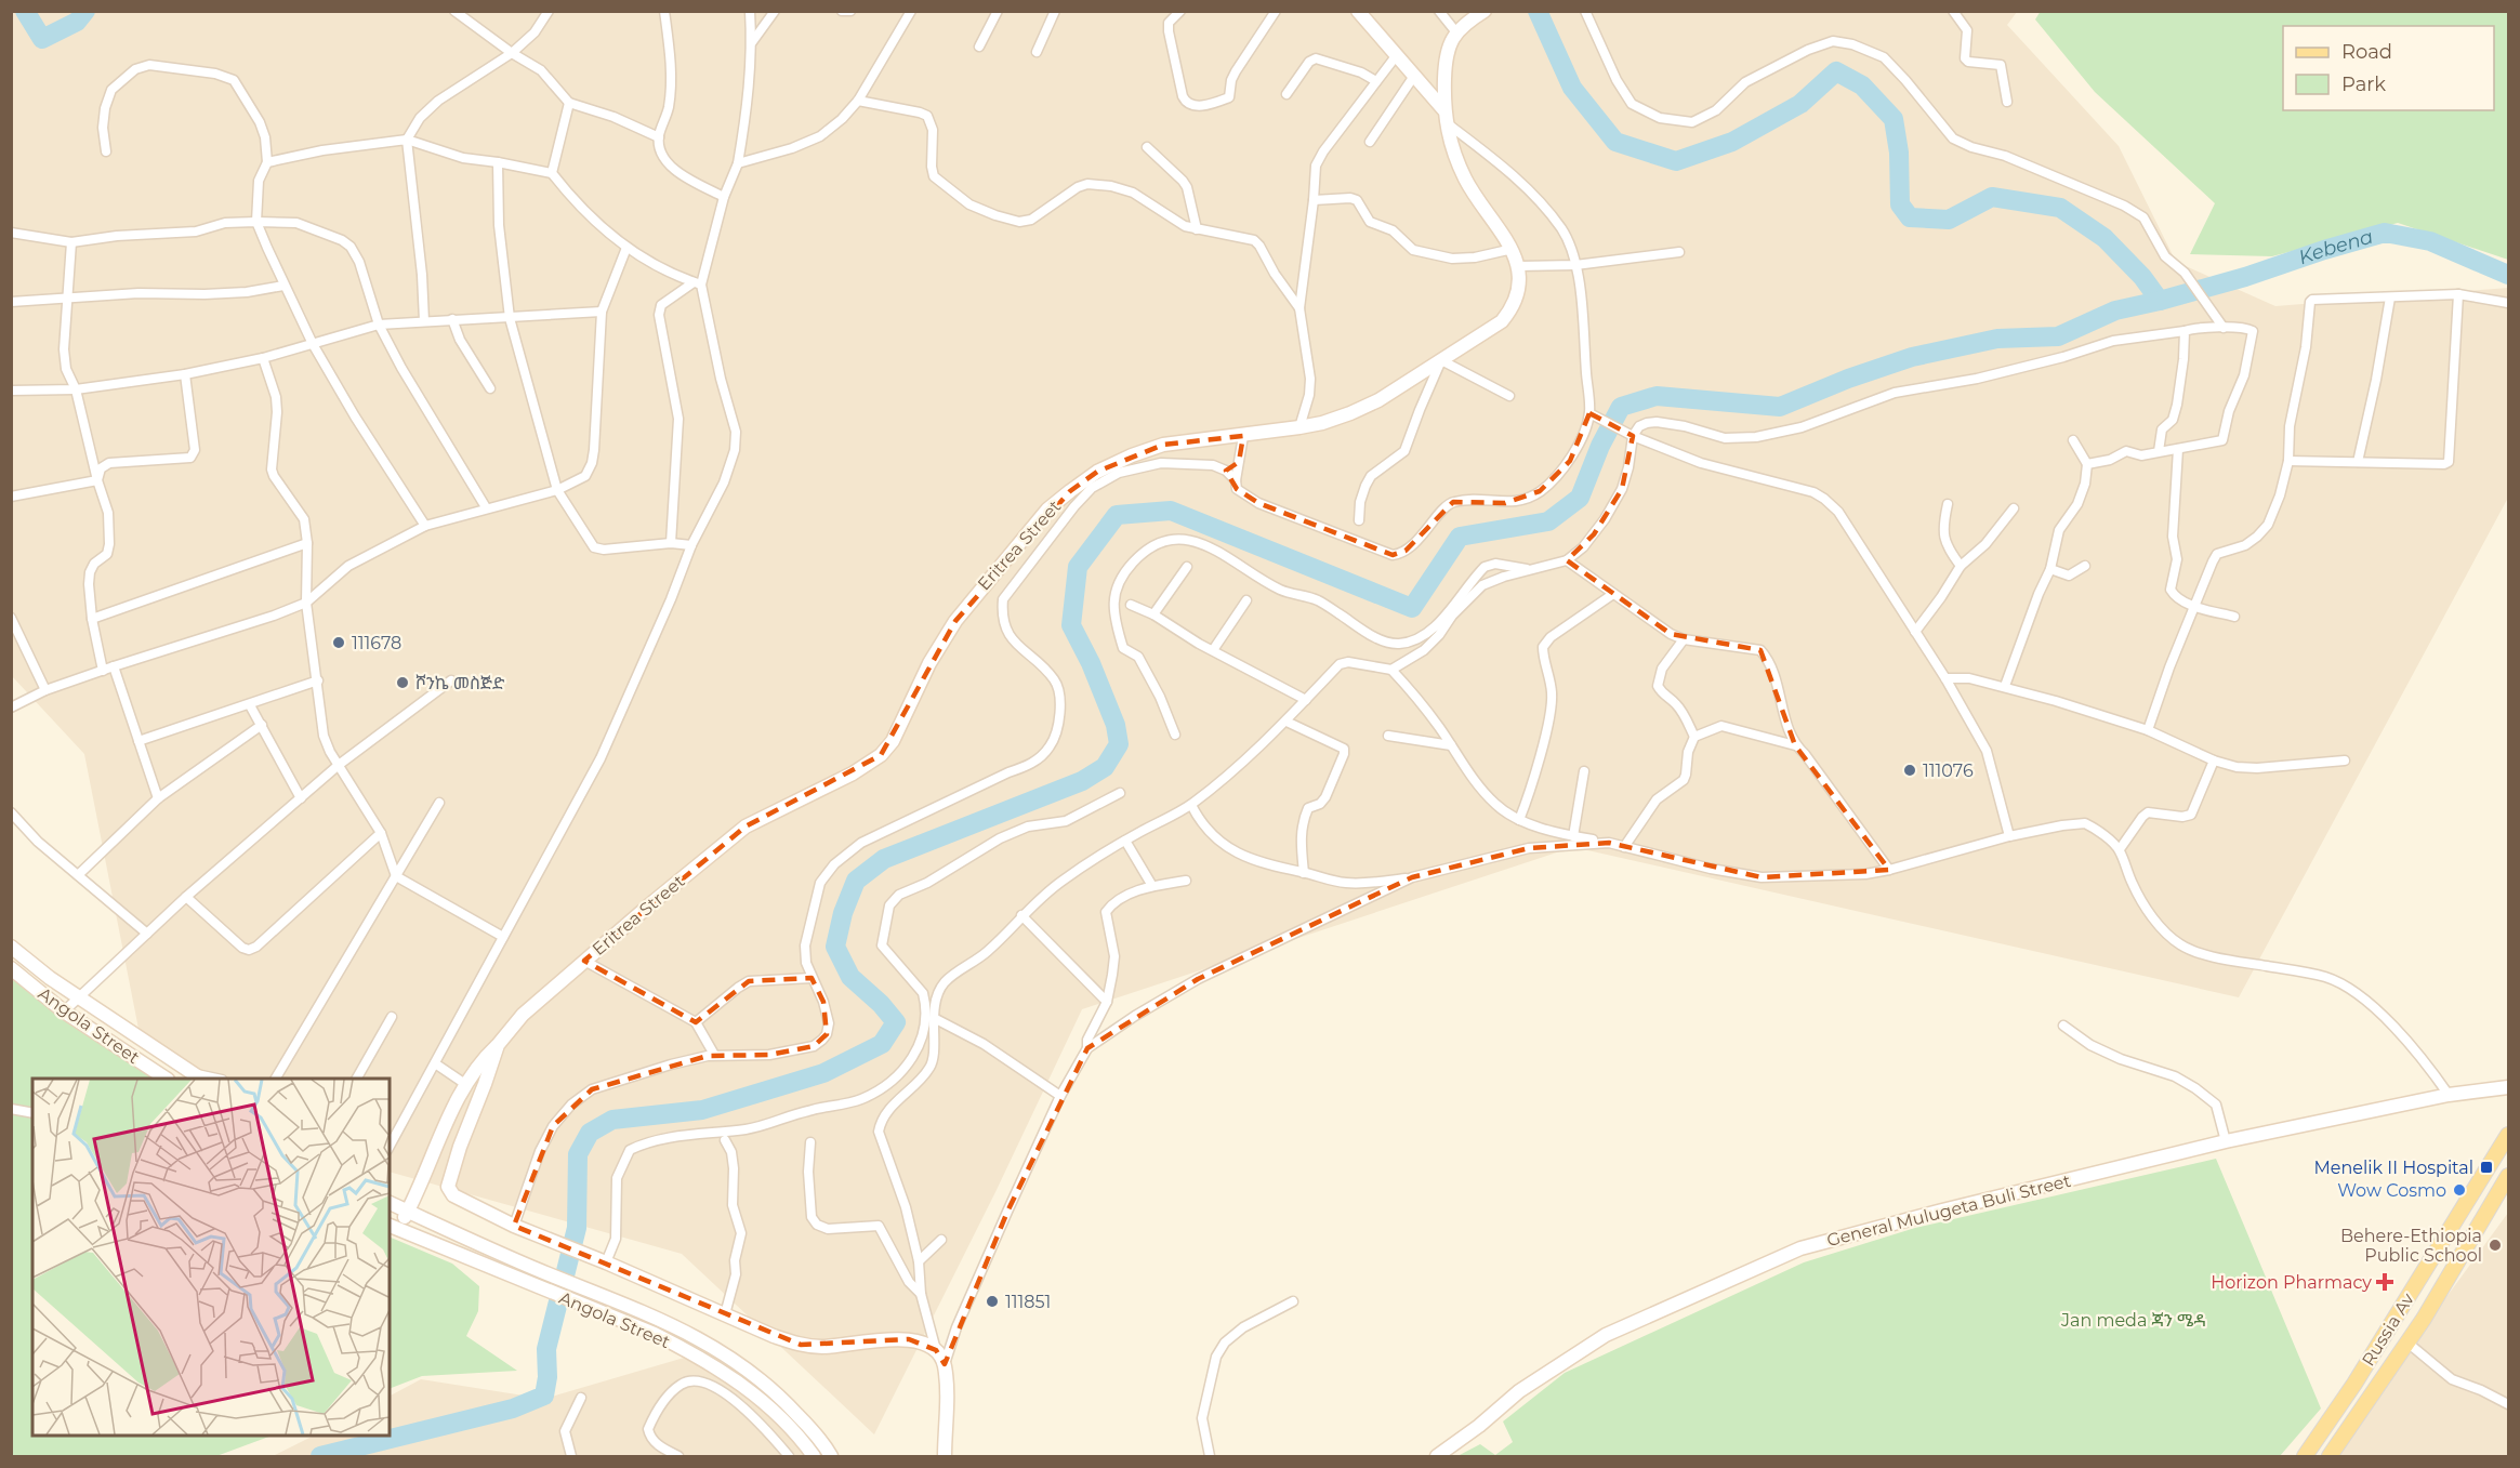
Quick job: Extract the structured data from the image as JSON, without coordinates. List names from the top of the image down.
{
  "streets": {
    "main road": [
      "Eritrea Street",
      "Angola Street",
      "General Mulugeta Buli Street",
      "Russia Av"
    ]
  },
  "water": ["Kebena"],
  "parks": ["Jan meda ጃን ሜዳ"],
  "places": {
    "other": [
      "111678",
      "ሾንኬ መስጅድ",
      "111076",
      "Wow Cosmo",
      "Behere-Ethiopia Public School",
      "111851"
    ],
    "transit": ["Menelik II Hospital"],
    "health": ["Horizon Pharmacy"]
  },
  "legend": ["Road", "Park"]
}
